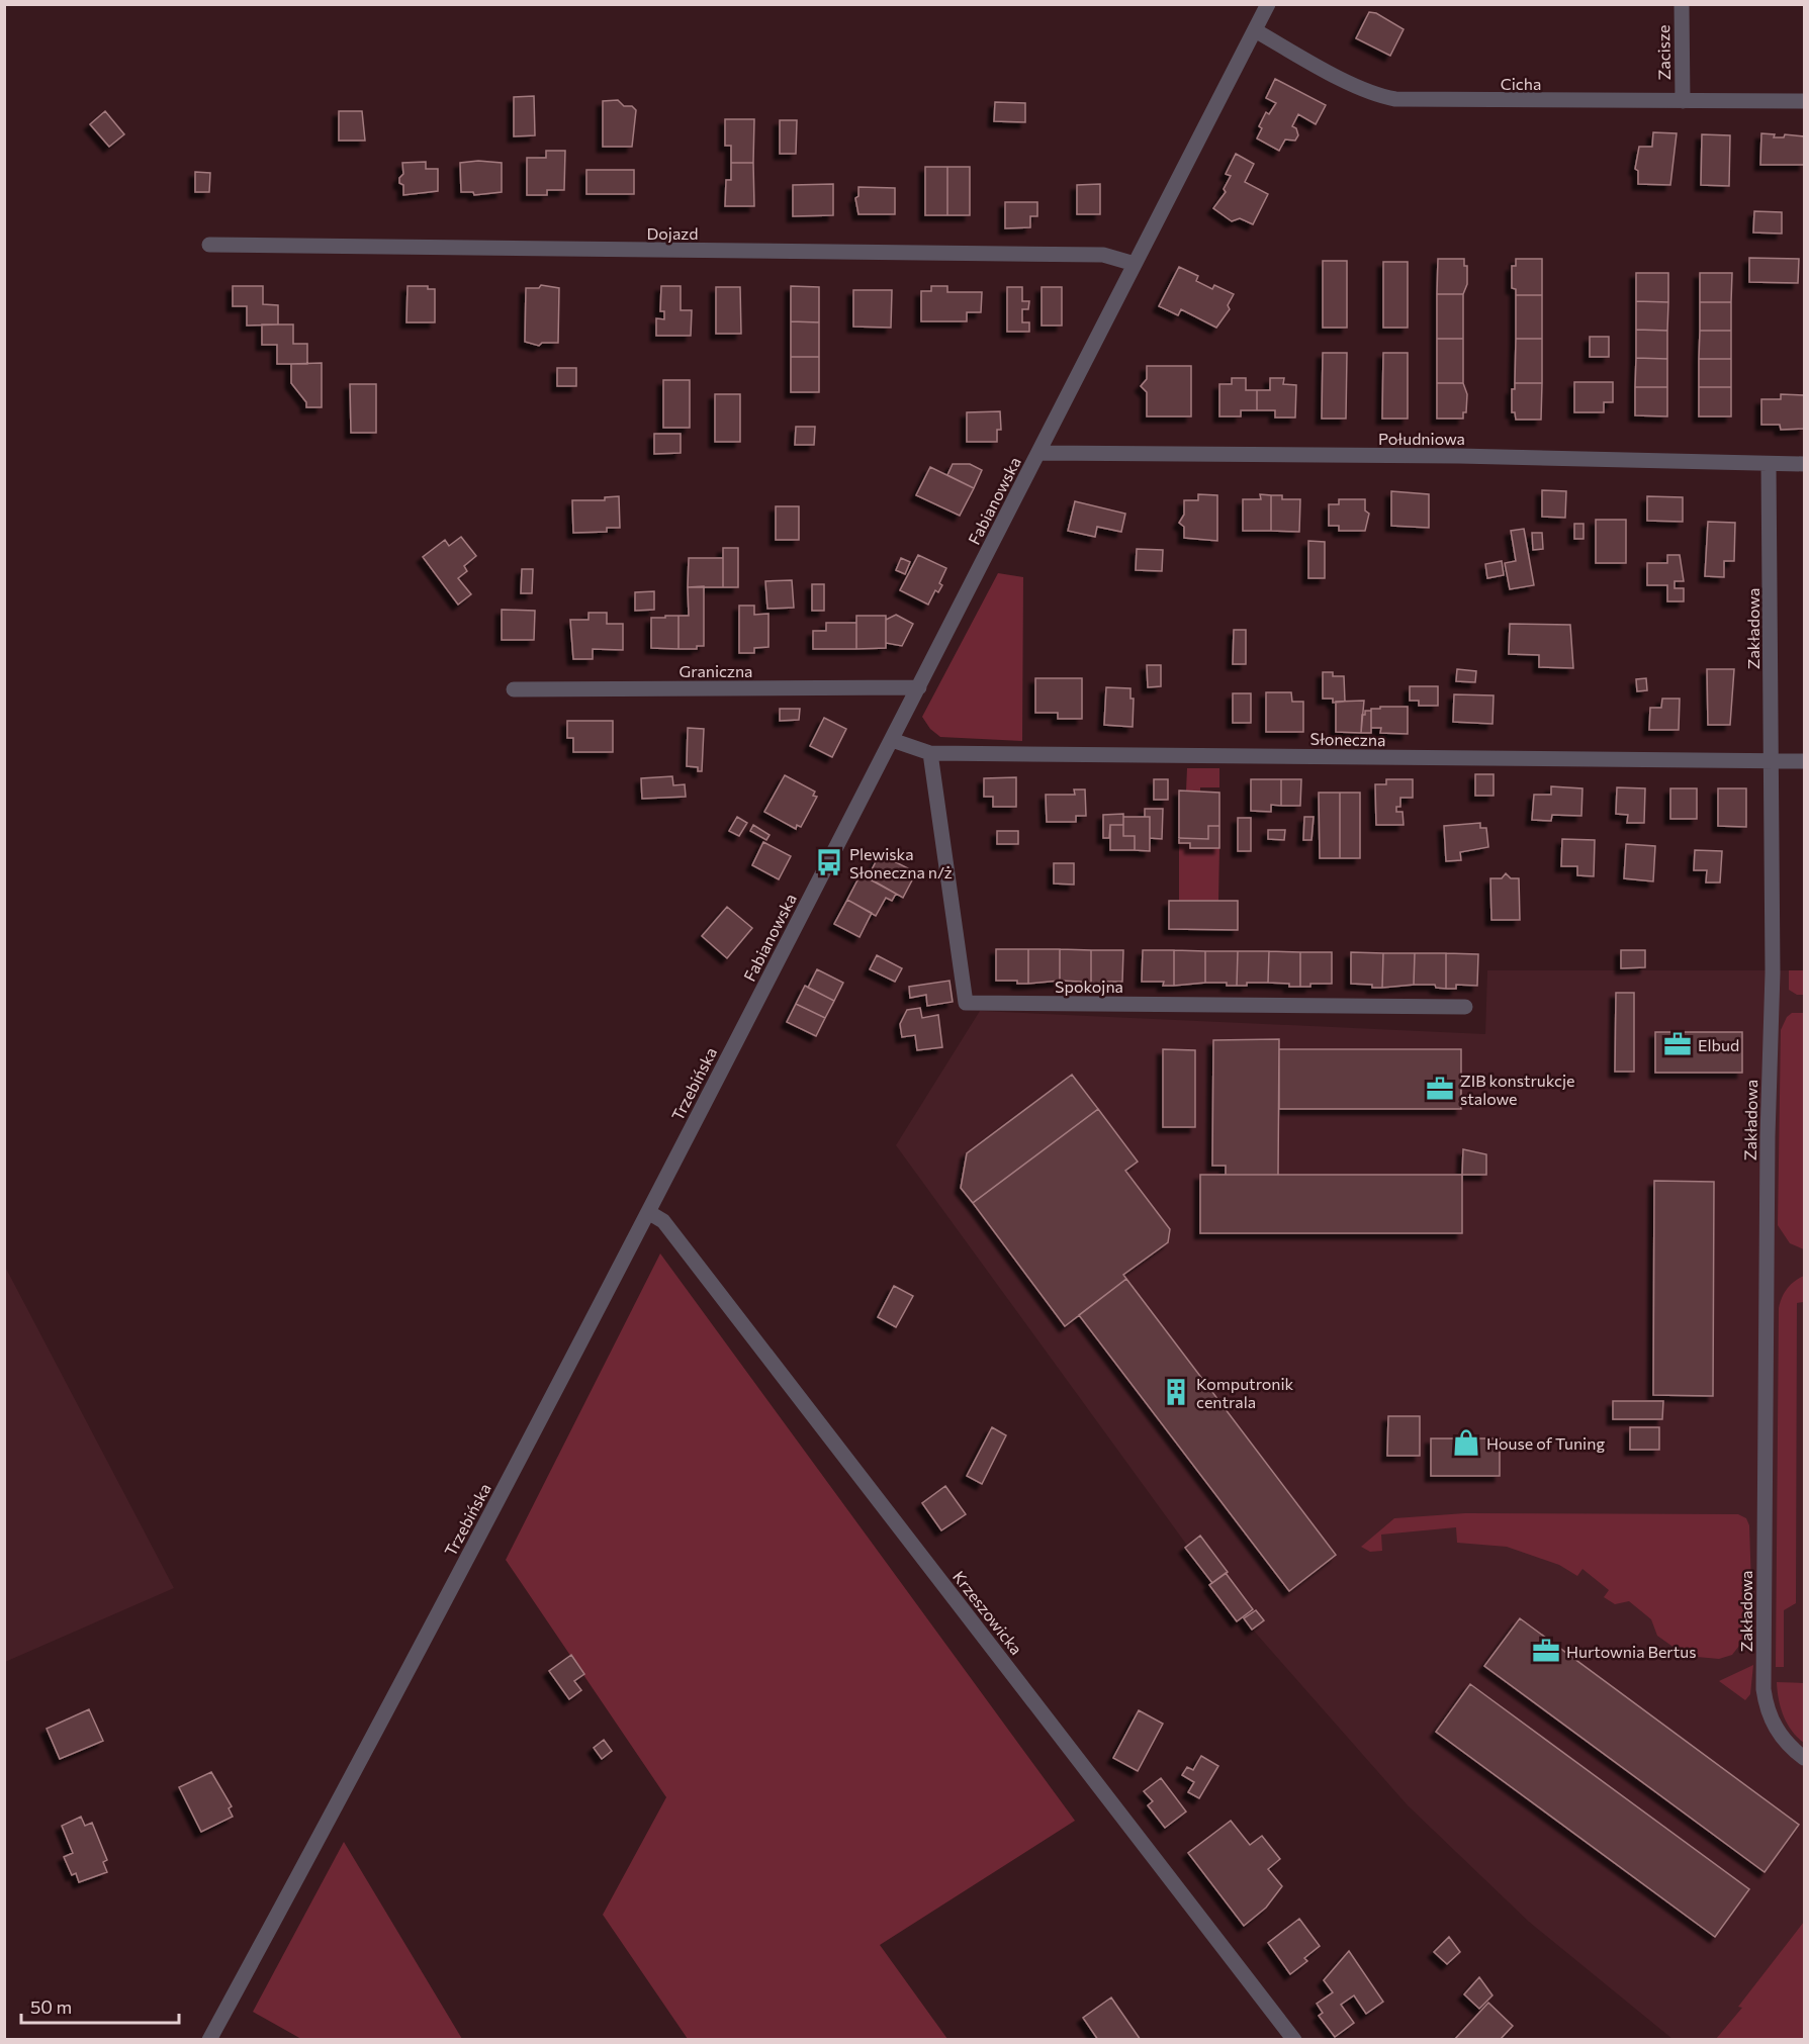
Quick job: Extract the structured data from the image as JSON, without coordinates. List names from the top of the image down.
{
  "streets": {
    "street": [
      "Zacisze",
      "Cicha",
      "Dojazd",
      "Południowa",
      "Fabianowska",
      "Zakładowa",
      "Graniczna",
      "Słoneczna",
      "Spokojna",
      "Trzebińska",
      "Krzeszowicka"
    ]
  },
  "crossings": [
    ["Zacisze", "Cicha"],
    ["Cicha", "Fabianowska"],
    ["Dojazd", "Fabianowska"],
    ["Południowa", "Fabianowska"],
    ["Południowa", "Zakładowa"],
    ["Fabianowska", "Graniczna"],
    ["Fabianowska", "Słoneczna"],
    ["Fabianowska", "Trzebińska"],
    ["Zakładowa", "Słoneczna"],
    ["Słoneczna", "Spokojna"],
    ["Trzebińska", "Krzeszowicka"]
  ],
  "places": {
    "bus stop": ["Plewiska Słoneczna n/ż"],
    "office": ["Elbud", "ZIB konstrukcje stalowe", "Hurtownia Bertus"],
    "building": ["Komputronik centrala"],
    "shop": ["House of Tuning"]
  },
  "scale_bar": "50 m"
}
